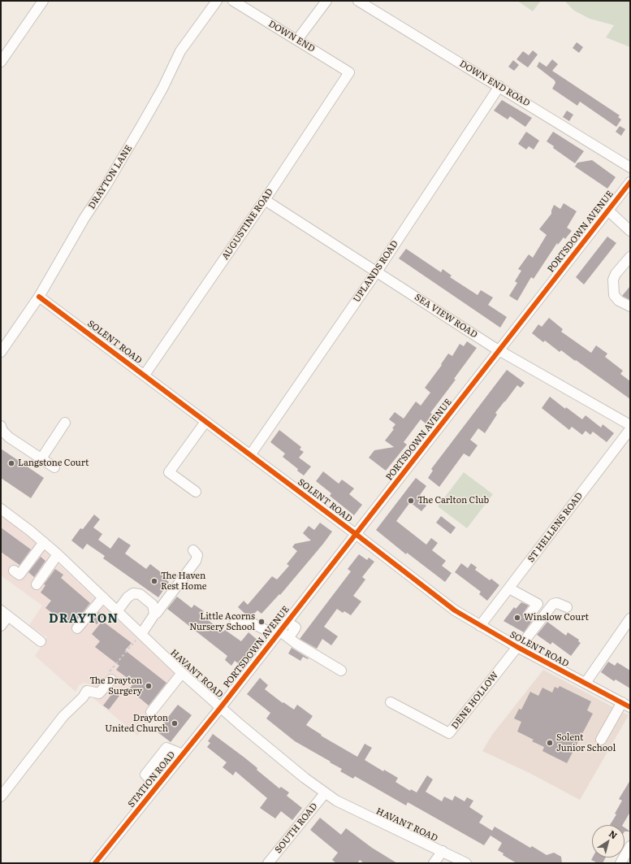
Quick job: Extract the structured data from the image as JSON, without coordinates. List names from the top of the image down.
{
  "streets": {
    "street": [
      "DOWN END",
      "DOWN END ROAD",
      "DRAYTON LANE",
      "AUGUSTINE ROAD",
      "PORTSDOWN AVENUE",
      "UPLANDS ROAD",
      "SEA VIEW ROAD",
      "SOLENT ROAD",
      "ST HELLENS ROAD",
      "HAVANT ROAD",
      "DENE HOLLOW",
      "STATION ROAD",
      "SOUTH ROAD"
    ]
  },
  "crossings": [
    ["DOWN END", "AUGUSTINE ROAD"],
    ["DOWN END ROAD", "UPLANDS ROAD"],
    ["DRAYTON LANE", "SOLENT ROAD"],
    ["AUGUSTINE ROAD", "SEA VIEW ROAD"],
    ["AUGUSTINE ROAD", "SOLENT ROAD"],
    ["PORTSDOWN AVENUE", "SEA VIEW ROAD"],
    ["PORTSDOWN AVENUE", "SOLENT ROAD"],
    ["PORTSDOWN AVENUE", "HAVANT ROAD"],
    ["PORTSDOWN AVENUE", "STATION ROAD"],
    ["UPLANDS ROAD", "SEA VIEW ROAD"],
    ["UPLANDS ROAD", "SOLENT ROAD"],
    ["SOLENT ROAD", "ST HELLENS ROAD"],
    ["SOLENT ROAD", "DENE HOLLOW"],
    ["HAVANT ROAD", "STATION ROAD"],
    ["HAVANT ROAD", "SOUTH ROAD"]
  ],
  "districts": ["DRAYTON"],
  "places": [
    "Langstone Court",
    "The Carlton Club",
    "The Haven Rest Home",
    "Winslow Court",
    "Little Acorns Nursery School",
    "The Drayton Surgery",
    "Drayton United Church",
    "Solent Junior School"
  ],
  "north": "top right"
}
